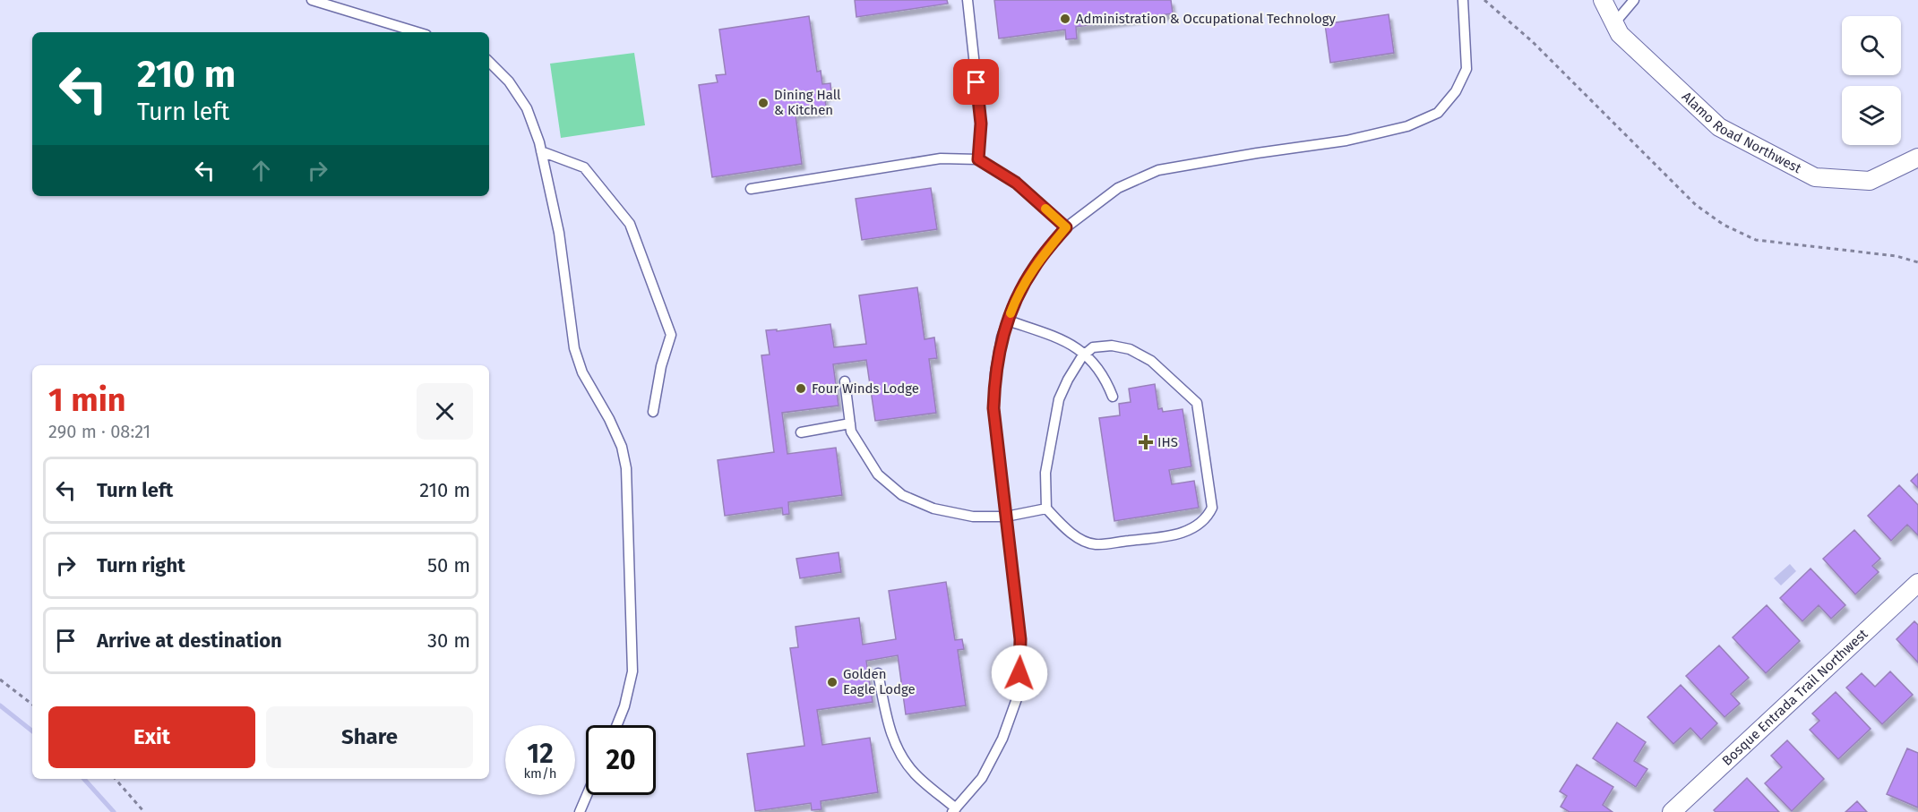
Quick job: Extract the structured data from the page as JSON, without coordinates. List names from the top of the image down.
{
  "streets": {
    "street": ["Alamo Road Northwest", "Bosque Entrada Trail Northwest"]
  },
  "places": {
    "other": [
      "Administration & Occupational Technology",
      "Dining Hall & Kitchen",
      "Four Winds Lodge",
      "Golden Eagle Lodge"
    ],
    "health": ["IHS"]
  },
  "page": {
    "turn": ["210 m", "Turn left"],
    "heading": ["1 min", "290 m · 08:21"],
    "list": [
      {
        "name": "Turn left",
        "value": "210 m"
      },
      {
        "name": "Turn right",
        "value": "50 m"
      },
      {
        "name": "Arrive at destination",
        "value": "30 m"
      }
    ],
    "buttons": ["Exit", "Share"],
    "speed": "12 km/h",
    "limit": "20"
  }
}
